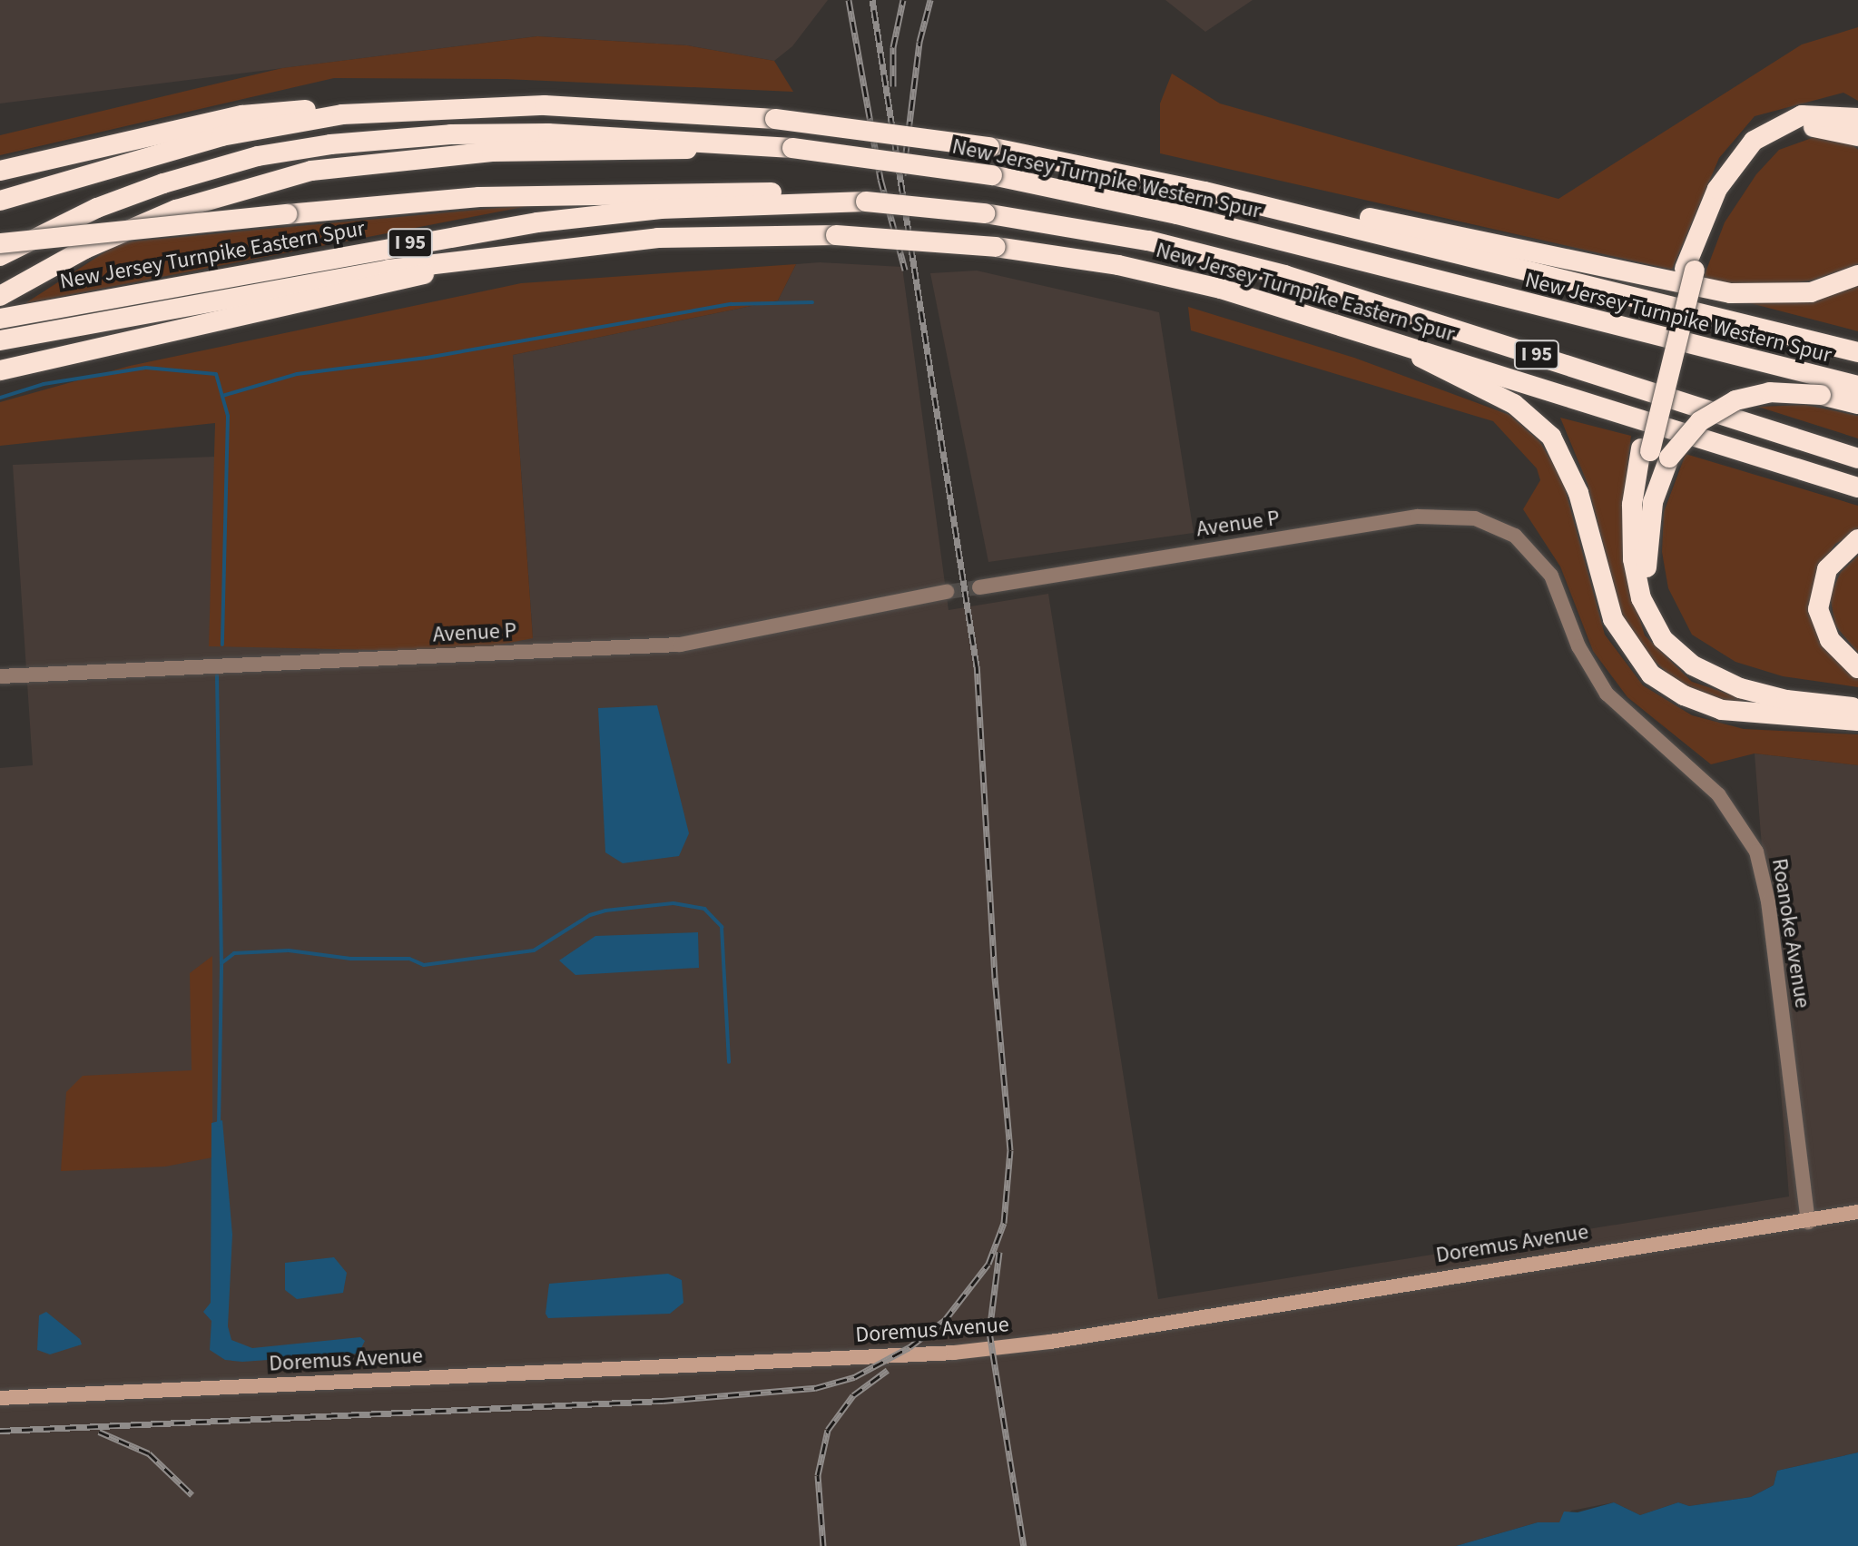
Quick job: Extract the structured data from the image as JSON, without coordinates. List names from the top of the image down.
{
  "streets": {
    "highway": ["New Jersey Turnpike Western Spur", "I 95", "New Jersey Turnpike Eastern Spur"],
    "main road": ["Doremus Avenue"],
    "street": ["Avenue P", "Roanoke Avenue"]
  },
  "crossings": [
    ["Avenue P", "Roanoke Avenue"],
    ["Roanoke Avenue", "Doremus Avenue"]
  ]
}
